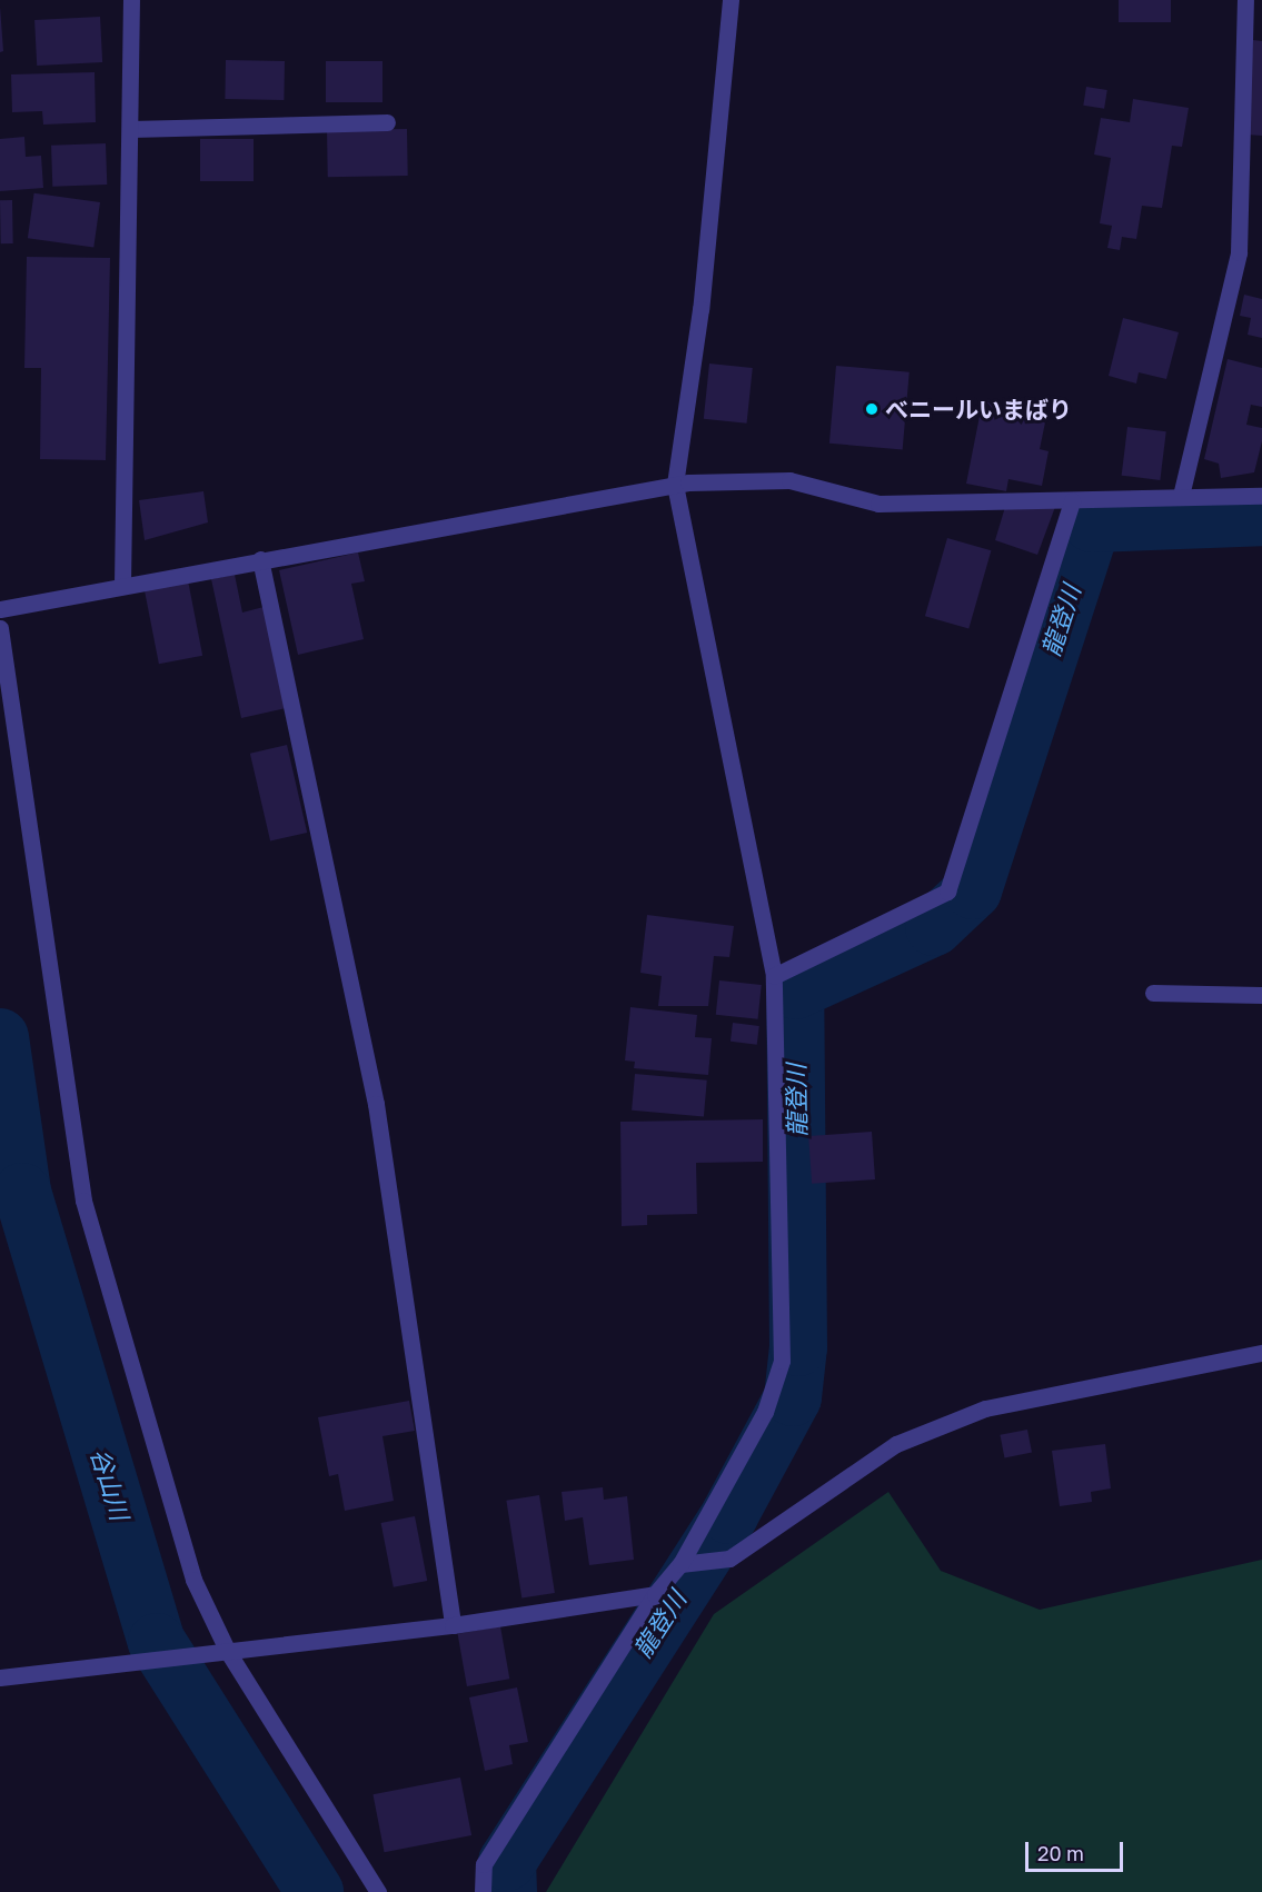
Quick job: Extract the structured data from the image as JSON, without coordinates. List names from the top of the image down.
{
  "water": ["龍登川", "谷山川"],
  "places": ["べニールいまばり"],
  "scale_bar": "20 m"
}
